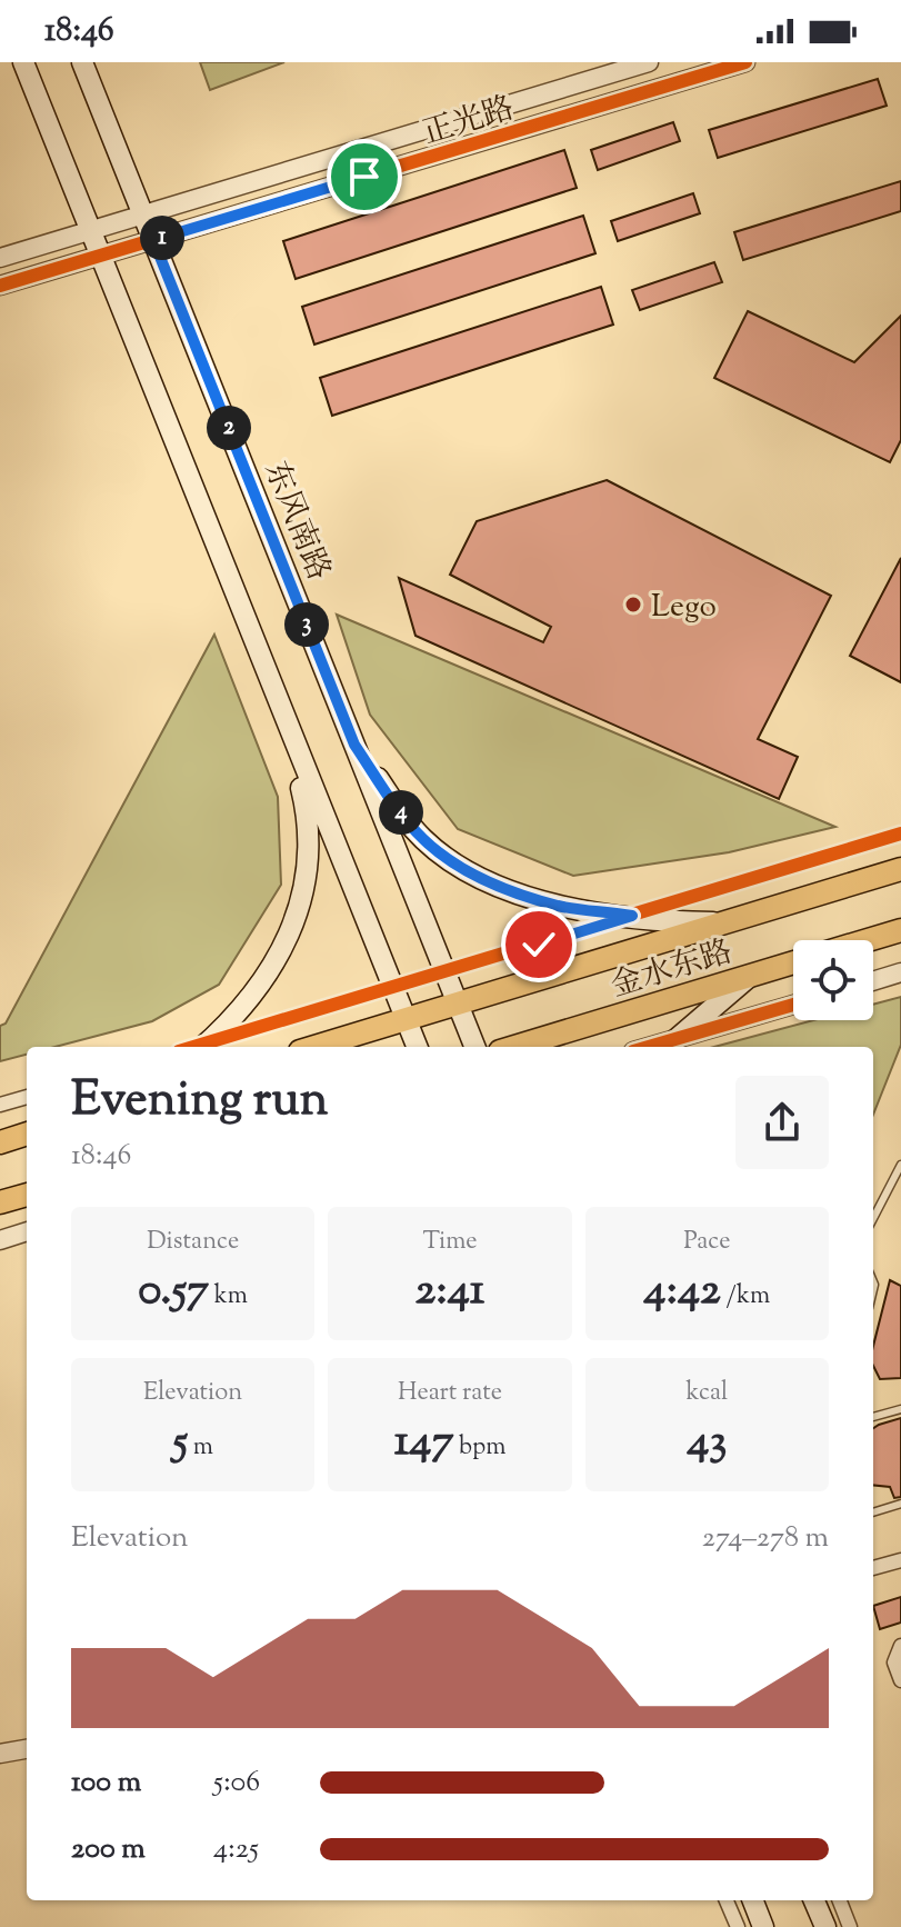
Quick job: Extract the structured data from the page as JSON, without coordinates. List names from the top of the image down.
{
  "streets": {
    "main road": ["东风南路", "金水东路"],
    "street": ["正光路"]
  },
  "crossings": [
    ["正光路", "东风南路"],
    ["东风南路", "金水东路"]
  ],
  "places": ["Lego"],
  "page": {
    "status": "18:46",
    "pins": [
      "1",
      "2",
      "3",
      "4"
    ],
    "heading": ["Evening run", "18:46"],
    "stats": [
      ["Distance", "0.57 km"],
      ["Time", "2:41"],
      ["Pace", "4:42 /km"],
      ["Elevation", "5 m"],
      ["Heart rate", "147 bpm"],
      ["kcal", "43"]
    ],
    "chart": ["Elevation", "274–278 m"],
    "list": [
      {
        "name": "100 m",
        "note": "5:06"
      },
      {
        "name": "200 m",
        "note": "4:25"
      }
    ]
  }
}
